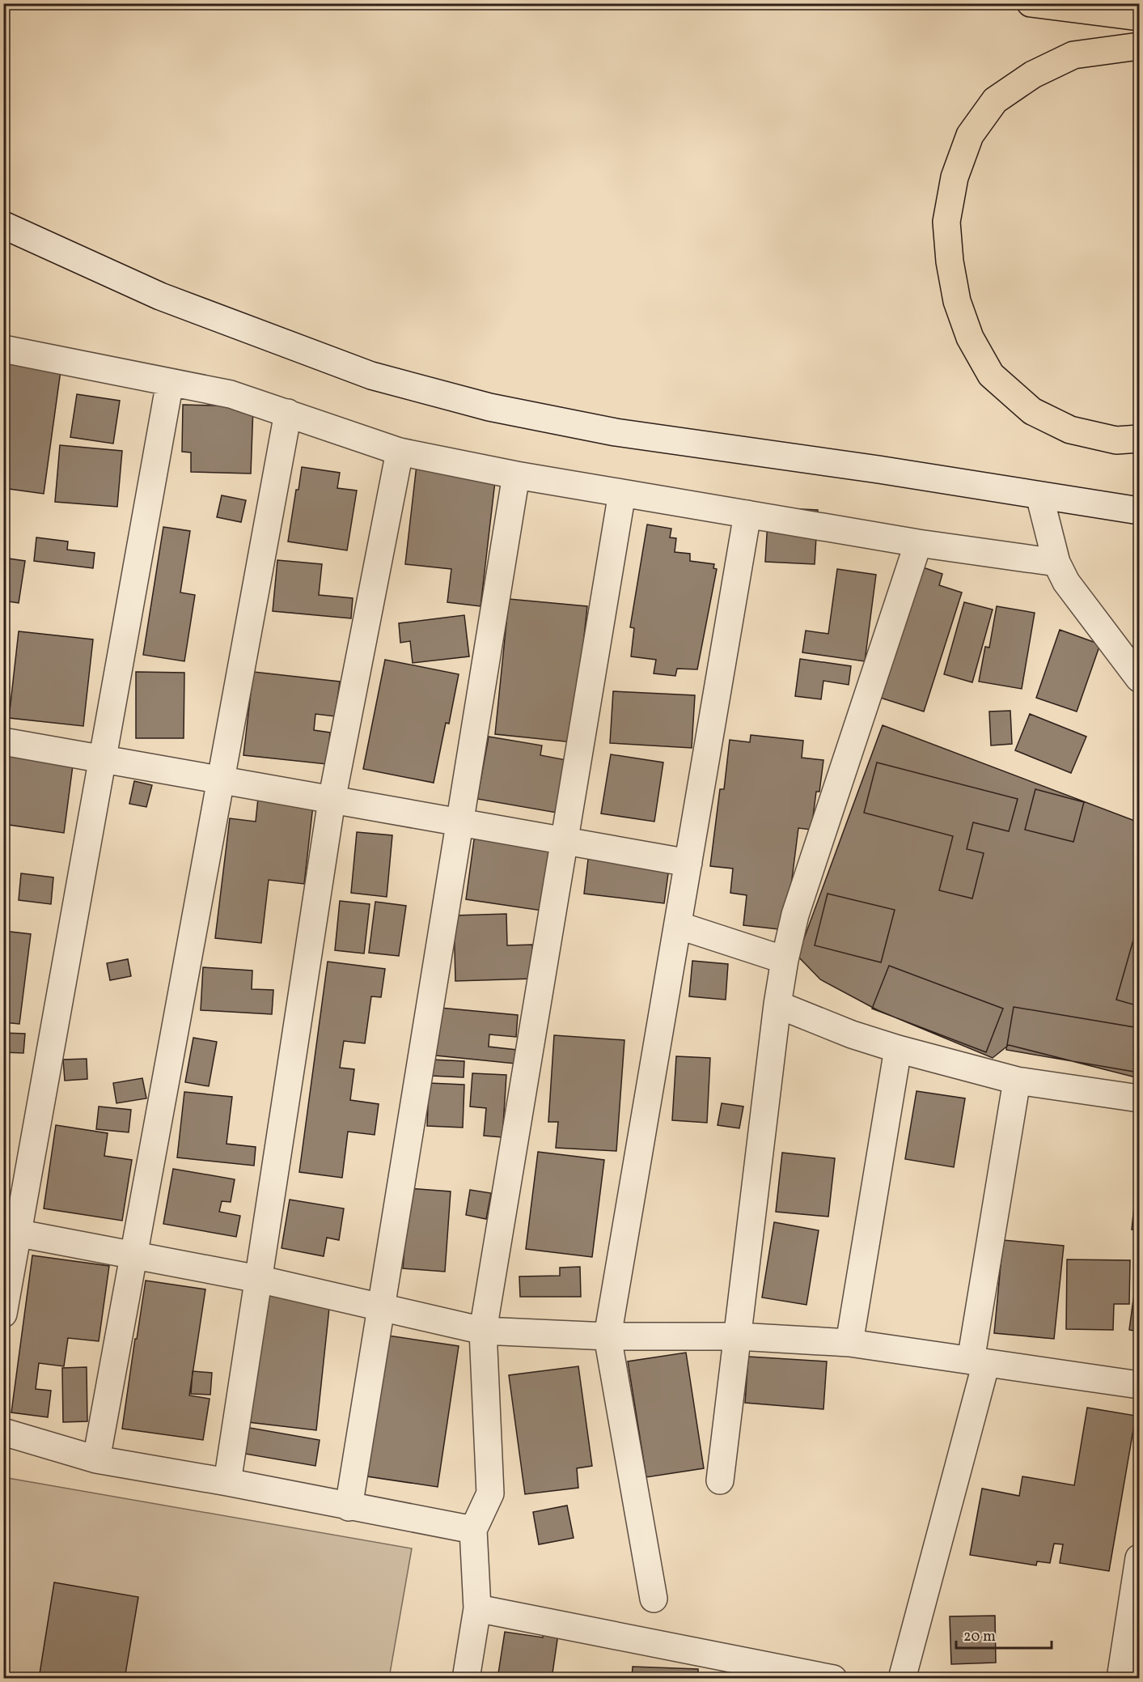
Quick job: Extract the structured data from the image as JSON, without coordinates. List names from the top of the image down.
{
  "scale_bar": "20 m"
}
